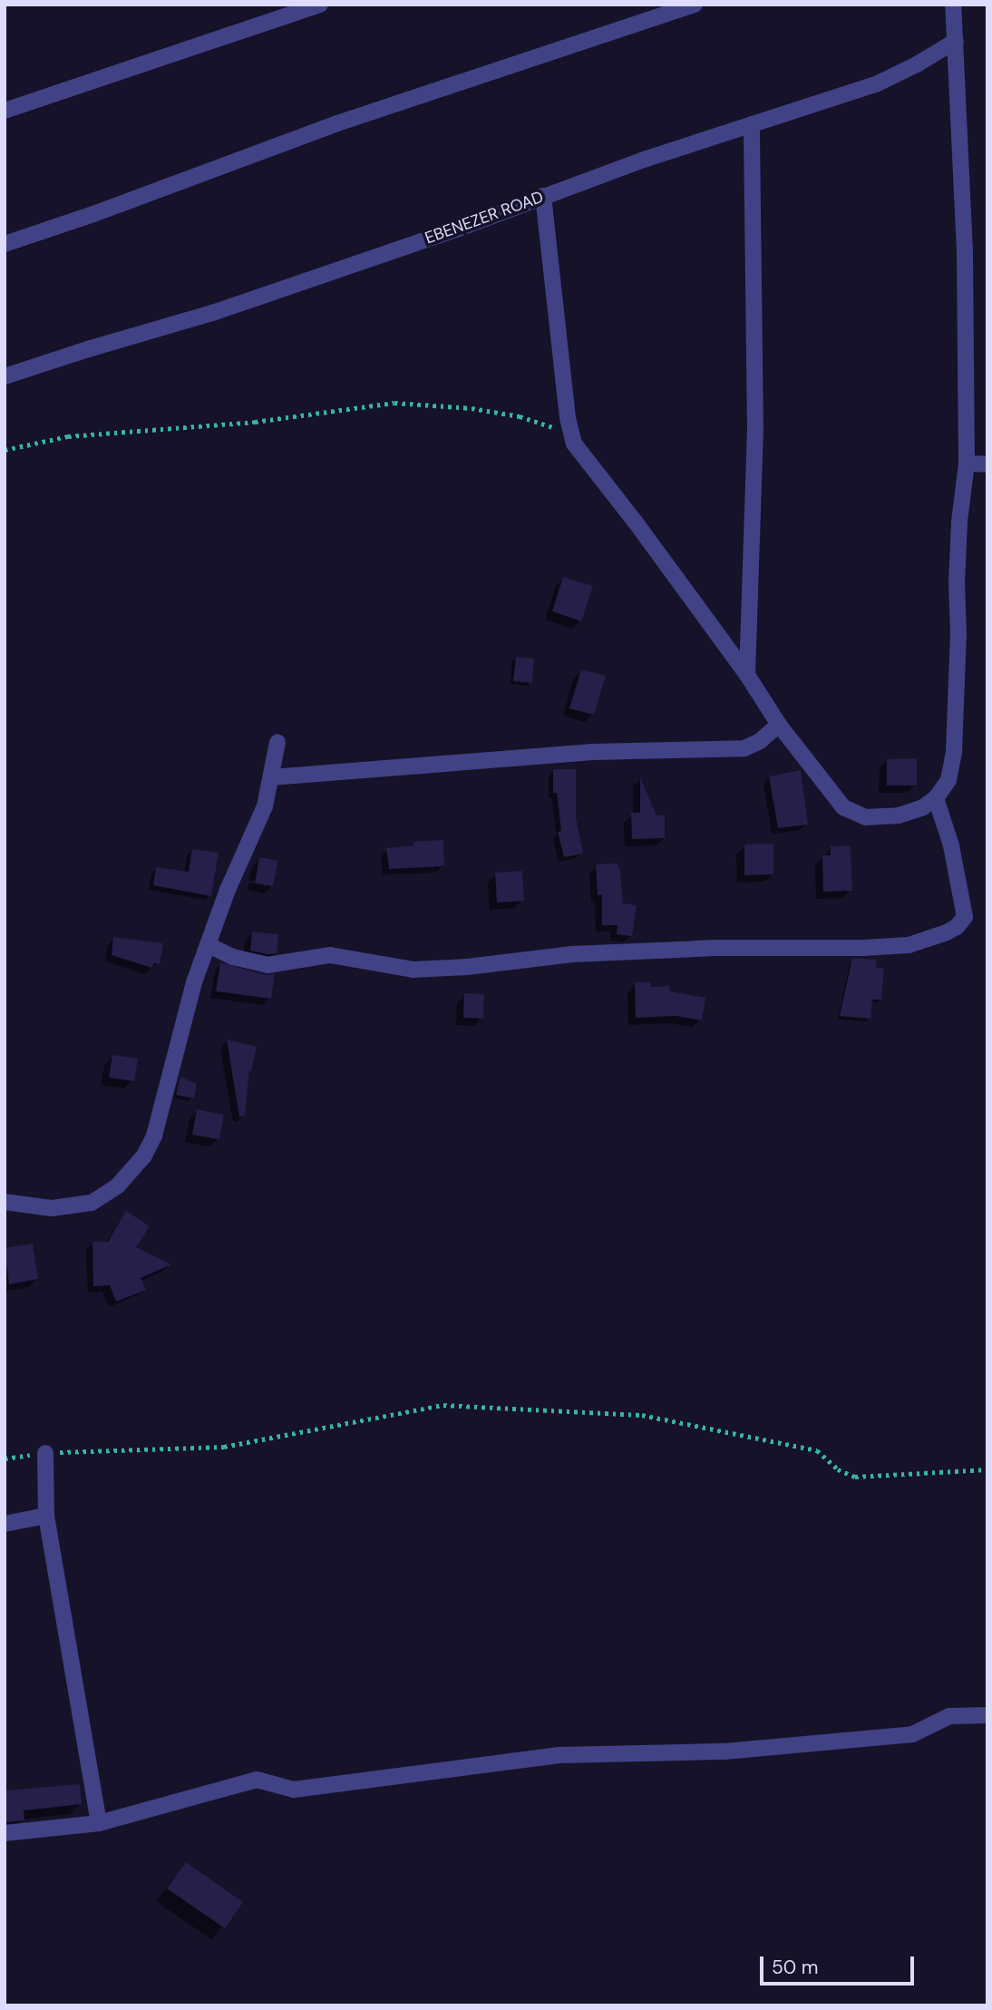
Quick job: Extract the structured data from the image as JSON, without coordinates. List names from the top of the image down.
{
  "streets": {
    "street": ["EBENEZER ROAD"]
  },
  "scale_bar": "50 m"
}
